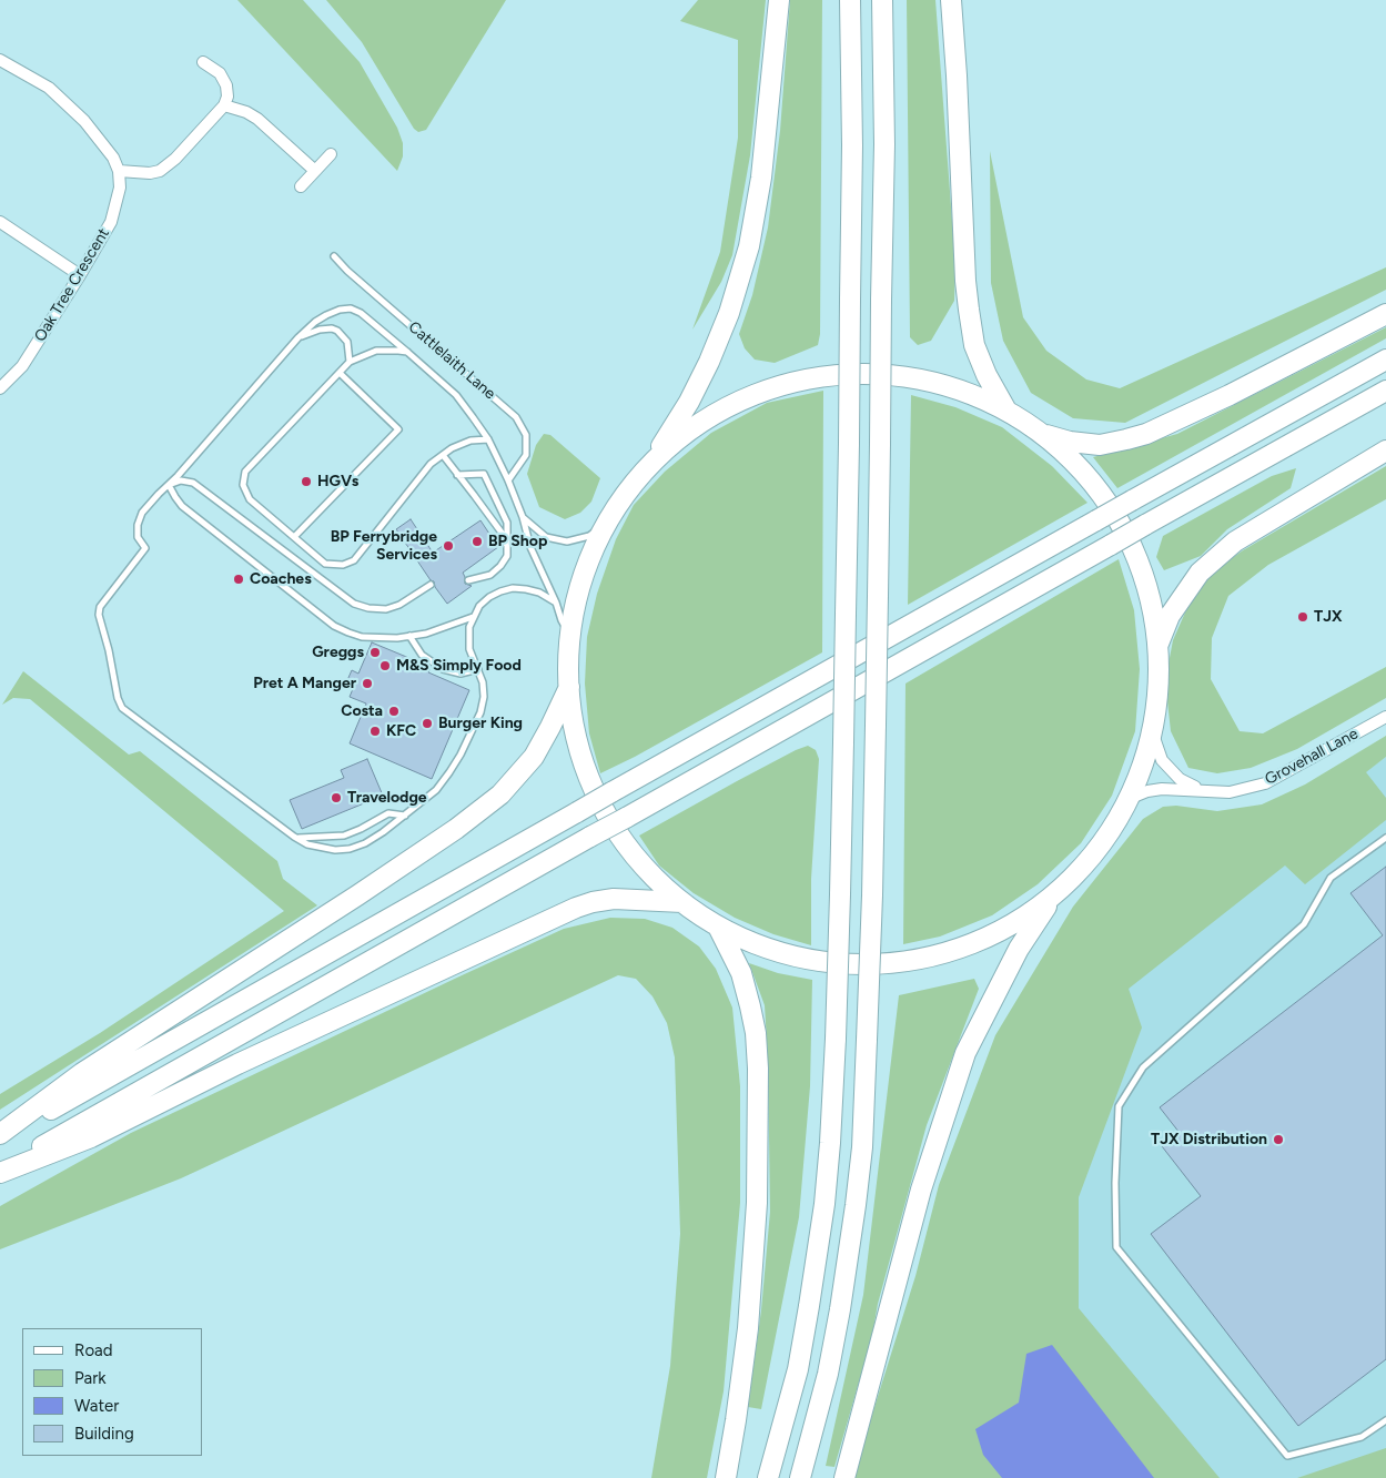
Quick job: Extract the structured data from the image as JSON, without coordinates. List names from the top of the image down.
{
  "streets": {
    "street": ["Oak Tree Crescent", "Grovehall Lane"],
    "lane": ["Cattlelaith Lane"]
  },
  "places": [
    "HGVs",
    "BP Shop",
    "BP Ferrybridge Services",
    "Coaches",
    "TJX",
    "Greggs",
    "M&S Simply Food",
    "Pret A Manger",
    "Costa",
    "Burger King",
    "KFC",
    "Travelodge",
    "TJX Distribution"
  ],
  "legend": [
    "Road",
    "Park",
    "Water",
    "Building"
  ]
}
